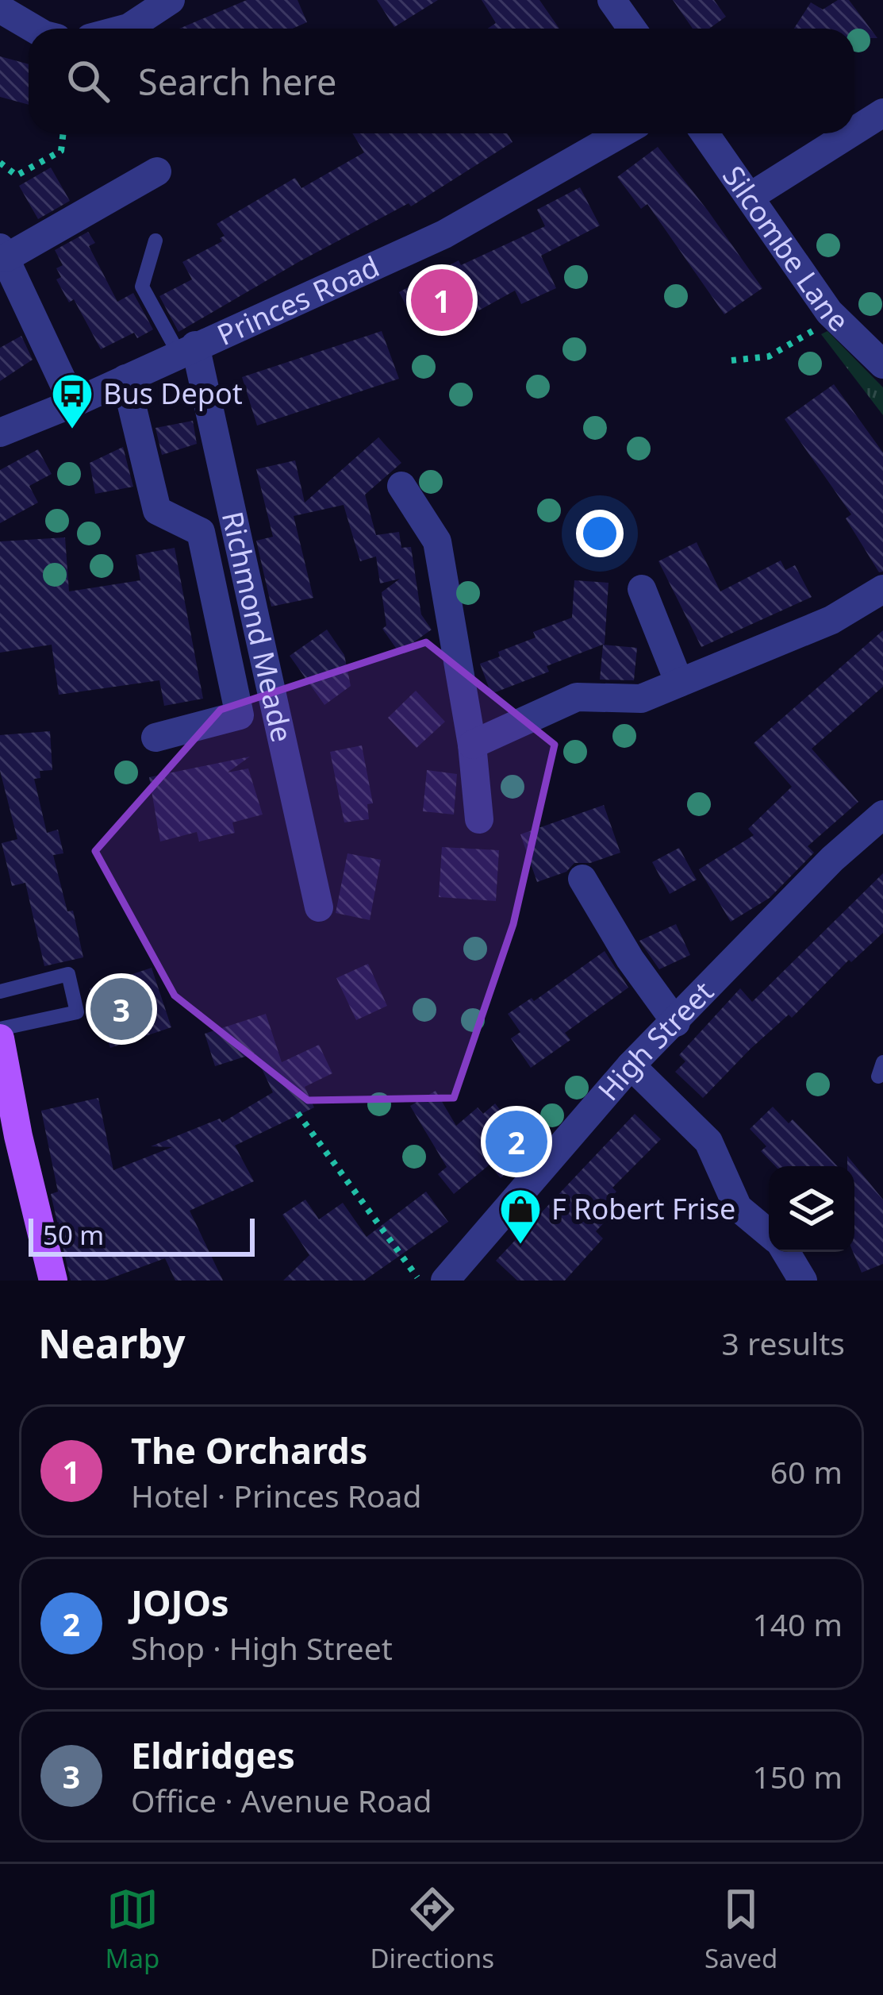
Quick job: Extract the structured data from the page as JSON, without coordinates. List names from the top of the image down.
{
  "streets": {
    "street": [
      "Silcombe Lane",
      "Princes Road",
      "Richmond Meade",
      "High Street"
    ]
  },
  "crossings": [
    ["Princes Road", "Richmond Meade"]
  ],
  "places": {
    "bus stop": ["Bus Depot"],
    "shop": ["F Robert Frise"]
  },
  "scale_bar": "50 m",
  "page": {
    "search": "Search here",
    "pins": ["1", "3", "2"],
    "scale": "50 m",
    "heading": ["Nearby", "3 results"],
    "list": [
      {
        "mark": "1",
        "name": "The Orchards",
        "note": "Hotel · Princes Road",
        "value": "60 m"
      },
      {
        "mark": "2",
        "name": "JOJOs",
        "note": "Shop · High Street",
        "value": "140 m"
      },
      {
        "mark": "3",
        "name": "Eldridges",
        "note": "Office · Avenue Road",
        "value": "150 m"
      }
    ],
    "nav": ["Map", "Directions", "Saved"]
  }
}
